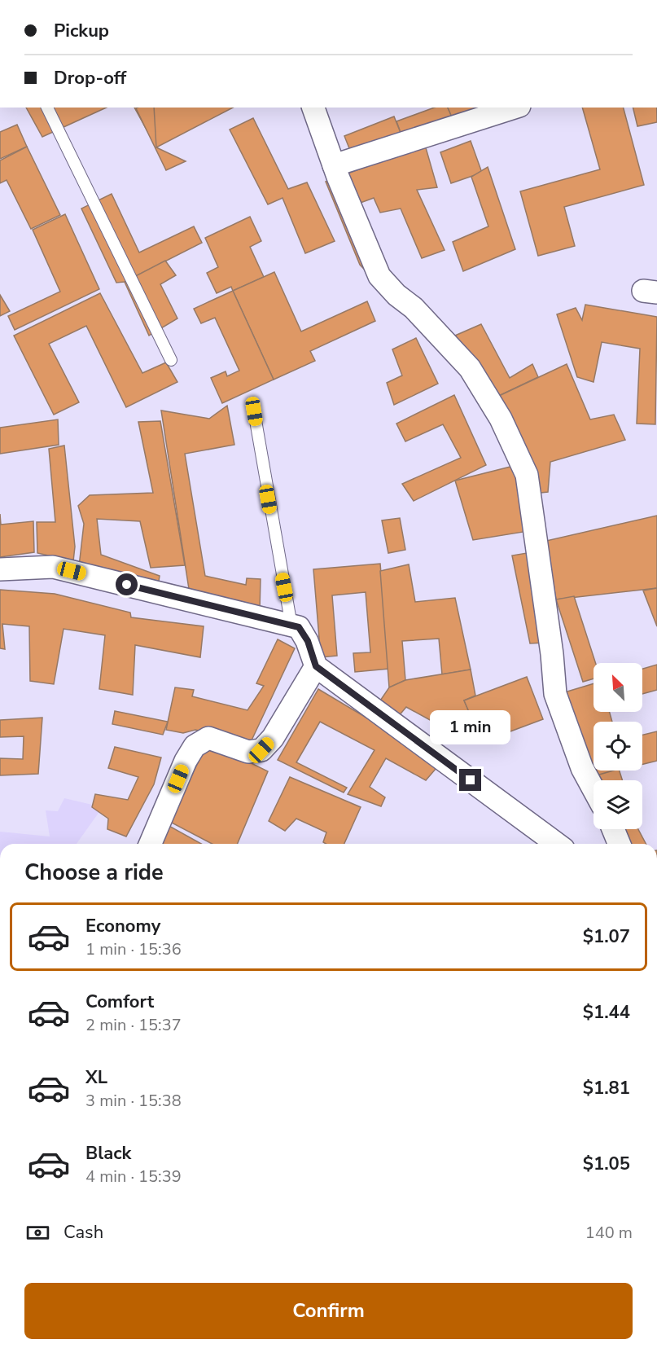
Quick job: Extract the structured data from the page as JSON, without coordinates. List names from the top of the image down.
{
  "north": "top left",
  "page": {
    "banner": ["Pickup", "Drop-off"],
    "bubble": "1 min",
    "heading": "Choose a ride",
    "list": [
      {
        "name": "Economy",
        "note": "1 min · 15:36",
        "value": "$1.07"
      },
      {
        "name": "Comfort",
        "note": "2 min · 15:37",
        "value": "$1.44"
      },
      {
        "name": "XL",
        "note": "3 min · 15:38",
        "value": "$1.81"
      },
      {
        "name": "Black",
        "note": "4 min · 15:39",
        "value": "$1.05"
      }
    ],
    "pay": ["Cash", "140 m"],
    "buttons": "Confirm"
  }
}
